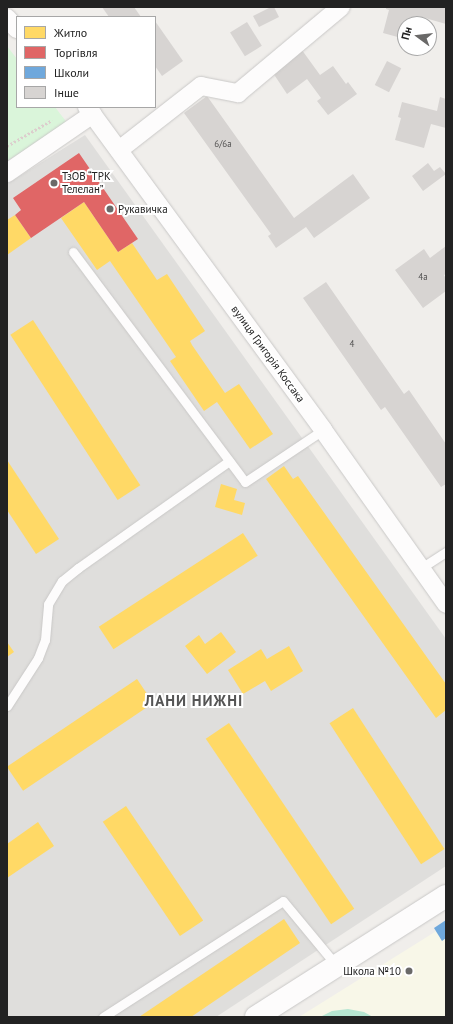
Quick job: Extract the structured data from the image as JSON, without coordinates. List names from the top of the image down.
{
  "streets": {
    "street": ["вулиця Григорія Коссака"]
  },
  "districts": ["ЛАНИ НИЖНІ"],
  "places": ["ТзОВ “ТРК Телелан”", "Рукавичка", "Школа №10"],
  "house_numbers": ["6/6а", "4а", "4"],
  "legend": [
    "Житло",
    "Торгівля",
    "Школи",
    "Інше"
  ],
  "north": "left"
}
